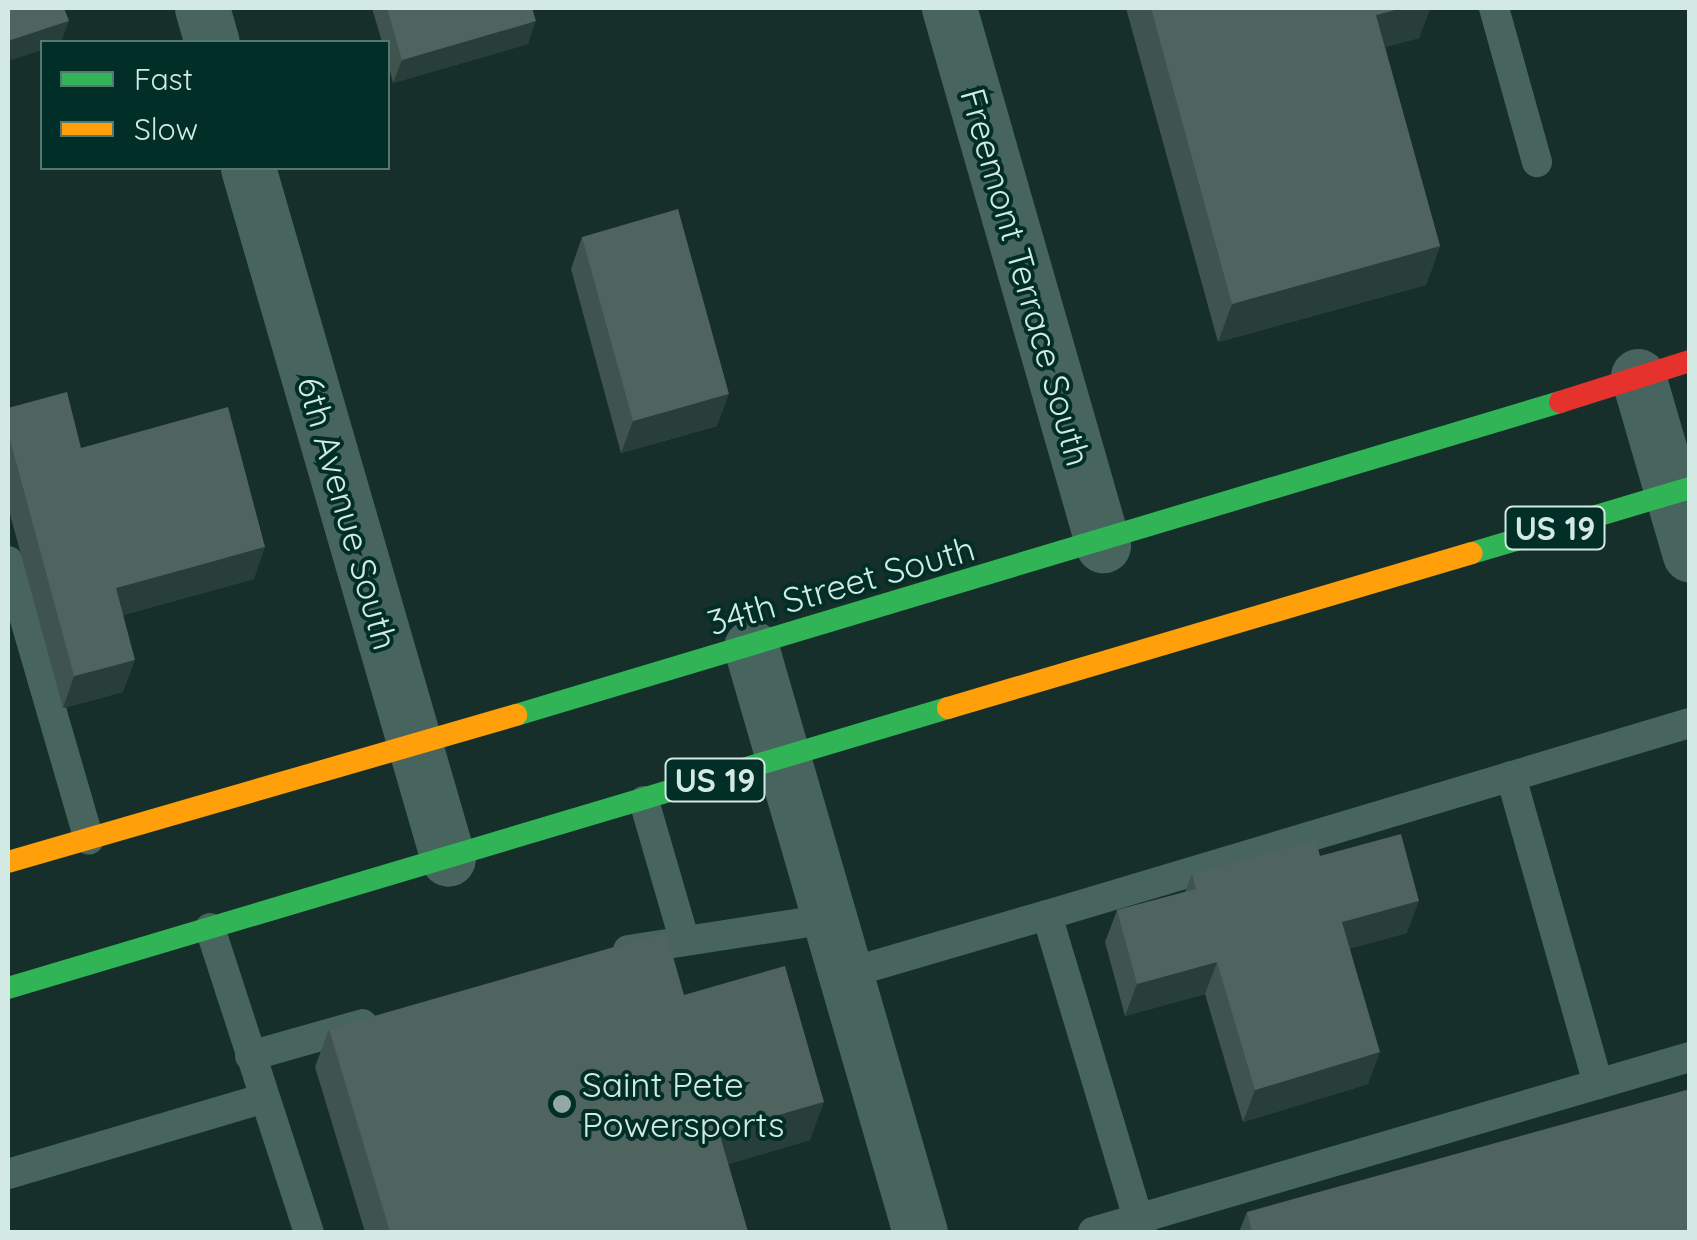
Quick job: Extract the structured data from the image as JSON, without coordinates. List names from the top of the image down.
{
  "streets": {
    "highway": ["US 19", "34th Street South"],
    "street": ["Freemont Terrace South", "6th Avenue South"]
  },
  "crossings": [
    ["Freemont Terrace South", "34th Street South"],
    ["6th Avenue South", "US 19"],
    ["6th Avenue South", "34th Street South"]
  ],
  "places": ["Saint Pete Powersports"],
  "legend": ["Fast", "Slow"]
}
